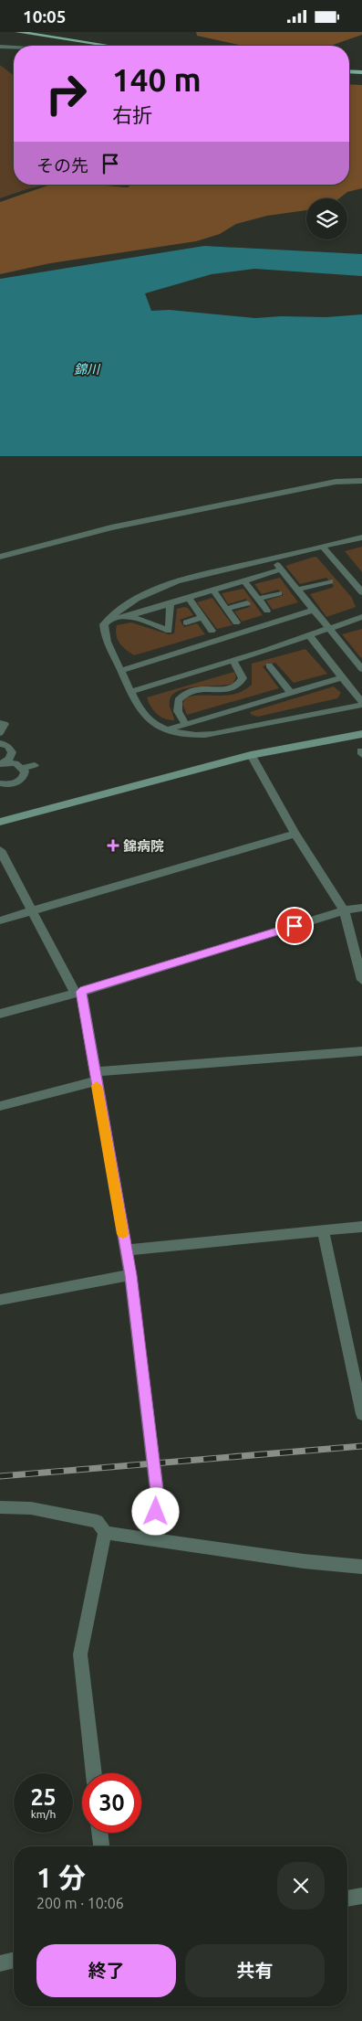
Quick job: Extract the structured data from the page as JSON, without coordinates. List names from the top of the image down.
{
  "water": ["錦川"],
  "places": {
    "health": ["錦病院"]
  },
  "page": {
    "status": "10:05",
    "turn": ["140 m", "右折"],
    "then": "その先",
    "speed": "25 km/h",
    "limit": "30",
    "heading": ["1 分", "200 m · 10:06"],
    "buttons": ["終了", "共有"]
  }
}
